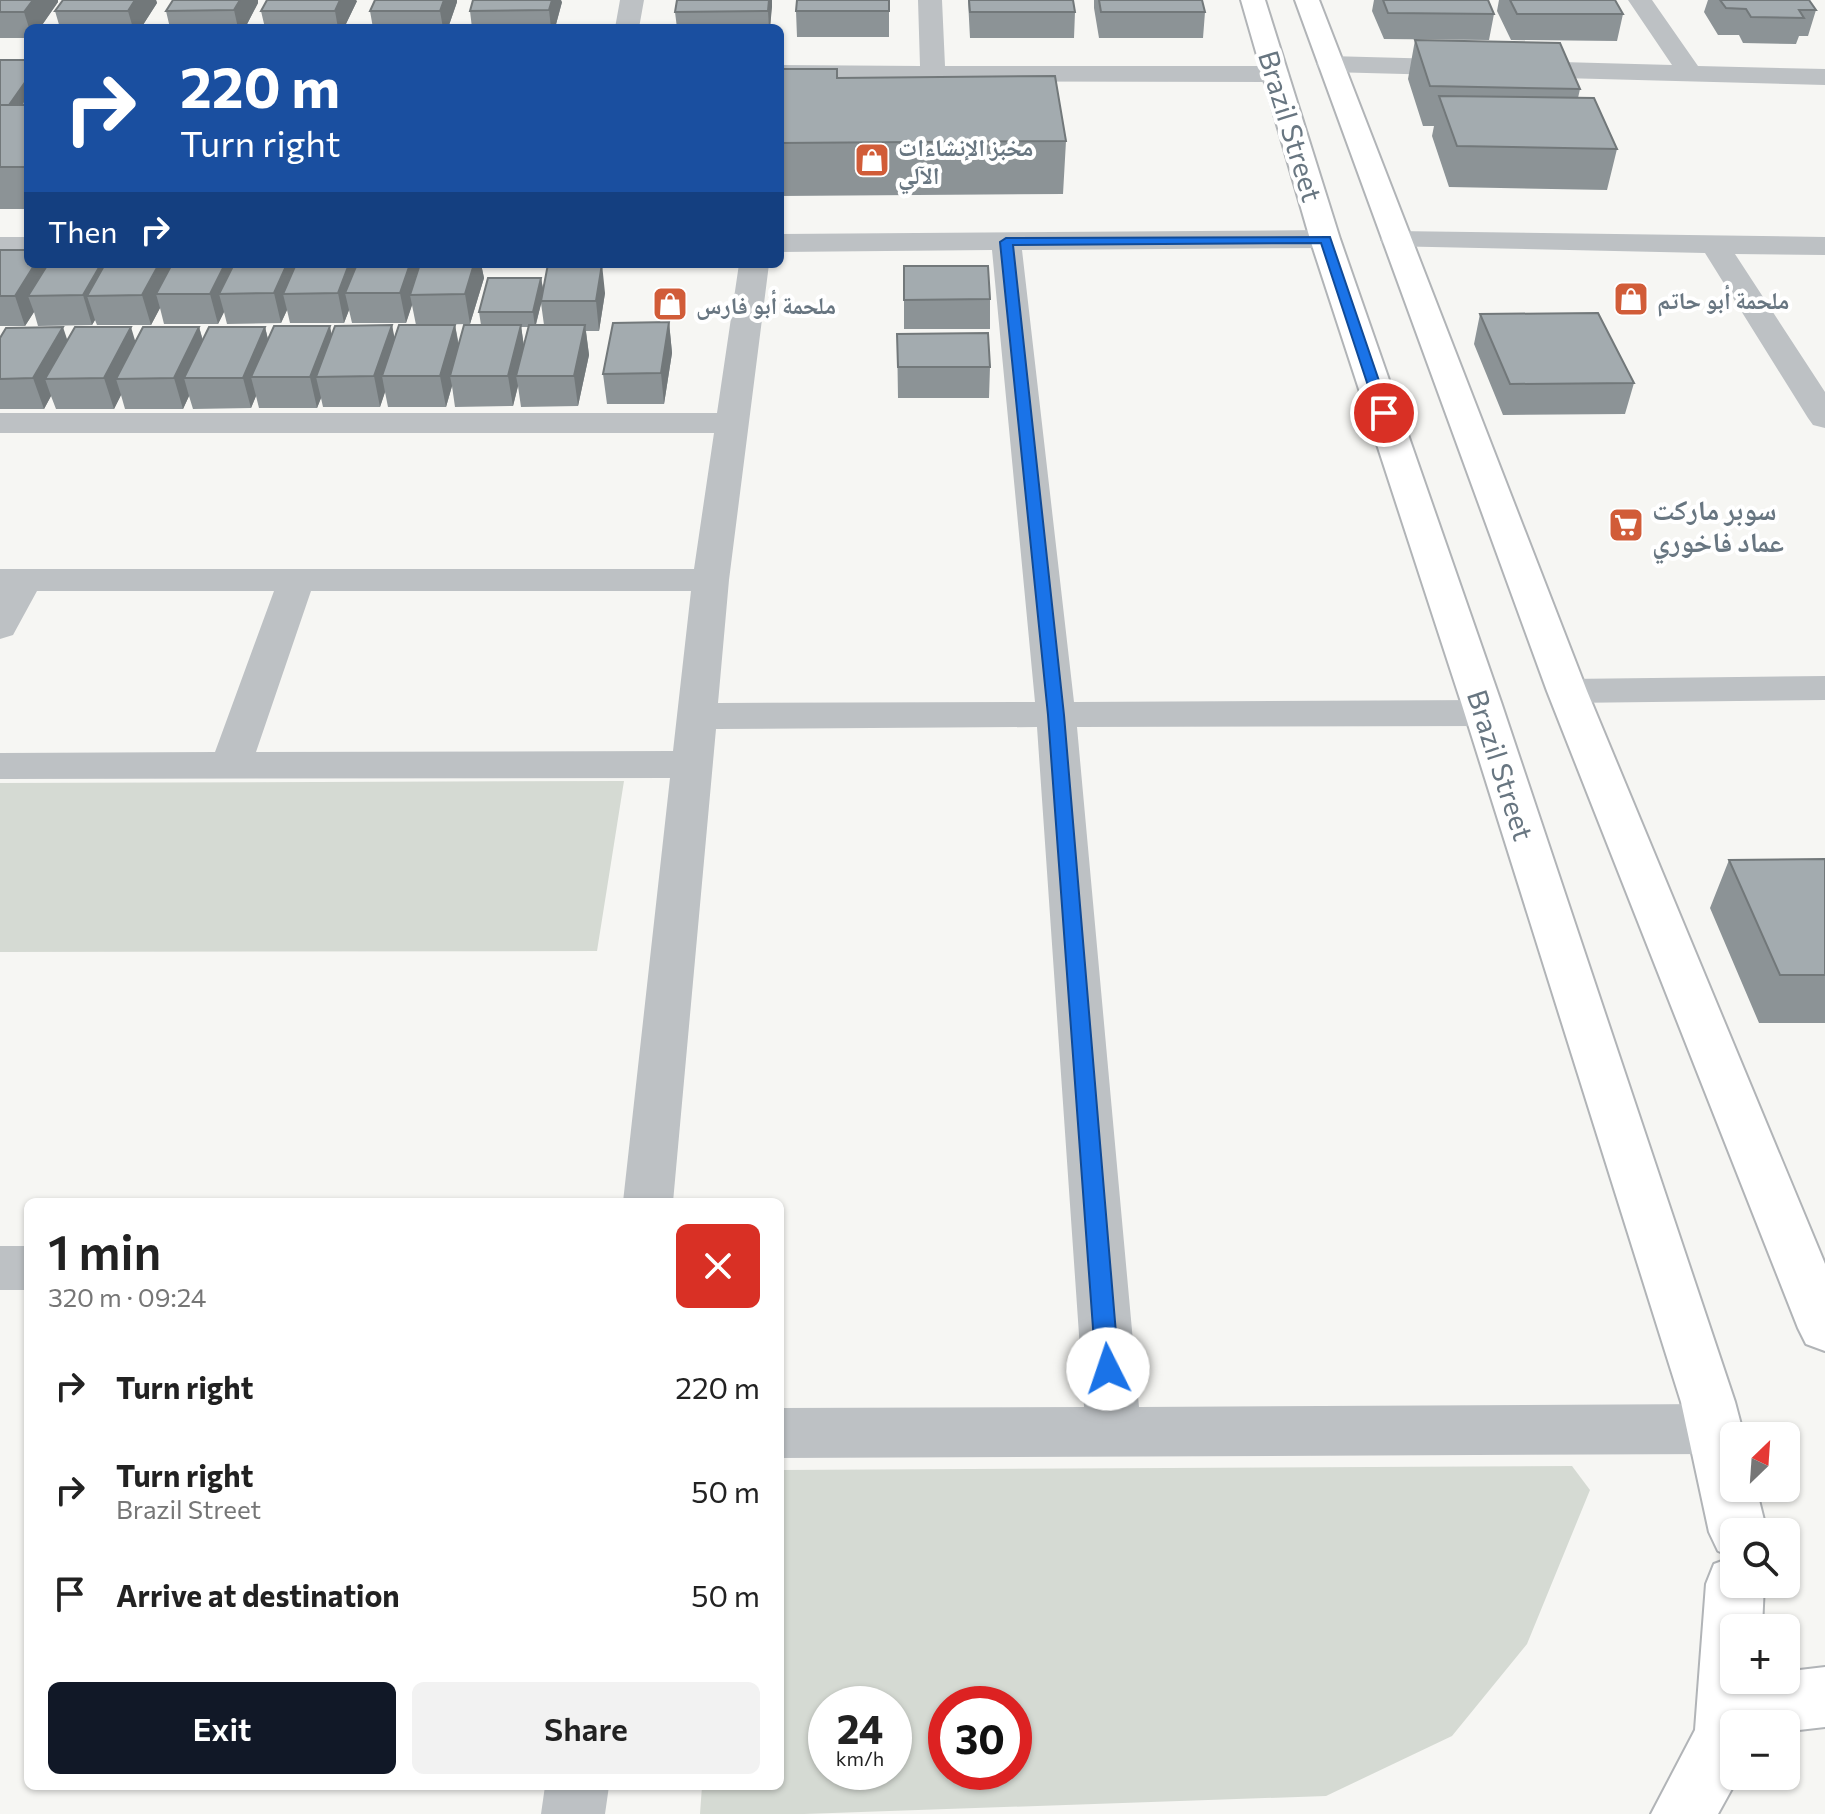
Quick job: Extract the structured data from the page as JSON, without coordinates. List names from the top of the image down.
{
  "streets": {
    "highway": ["Brazil Street"]
  },
  "places": {
    "shop": ["مخبز الإنشاءات الآلي", "ملحمة أبو حاتم", "ملحمة أبو فارس"],
    "supermarket": ["سوبر ماركت عماد فاخوري"]
  },
  "north": "top right",
  "page": {
    "turn": ["220 m", "Turn right"],
    "then": "Then",
    "heading": ["1 min", "320 m · 09:24"],
    "list": [
      {
        "name": "Turn right",
        "value": "220 m"
      },
      {
        "name": "Turn right",
        "note": "Brazil Street",
        "value": "50 m"
      },
      {
        "name": "Arrive at destination",
        "value": "50 m"
      }
    ],
    "map_buttons": ["+", "−"],
    "buttons": ["Exit", "Share"],
    "speed": "24 km/h",
    "limit": "30"
  }
}
